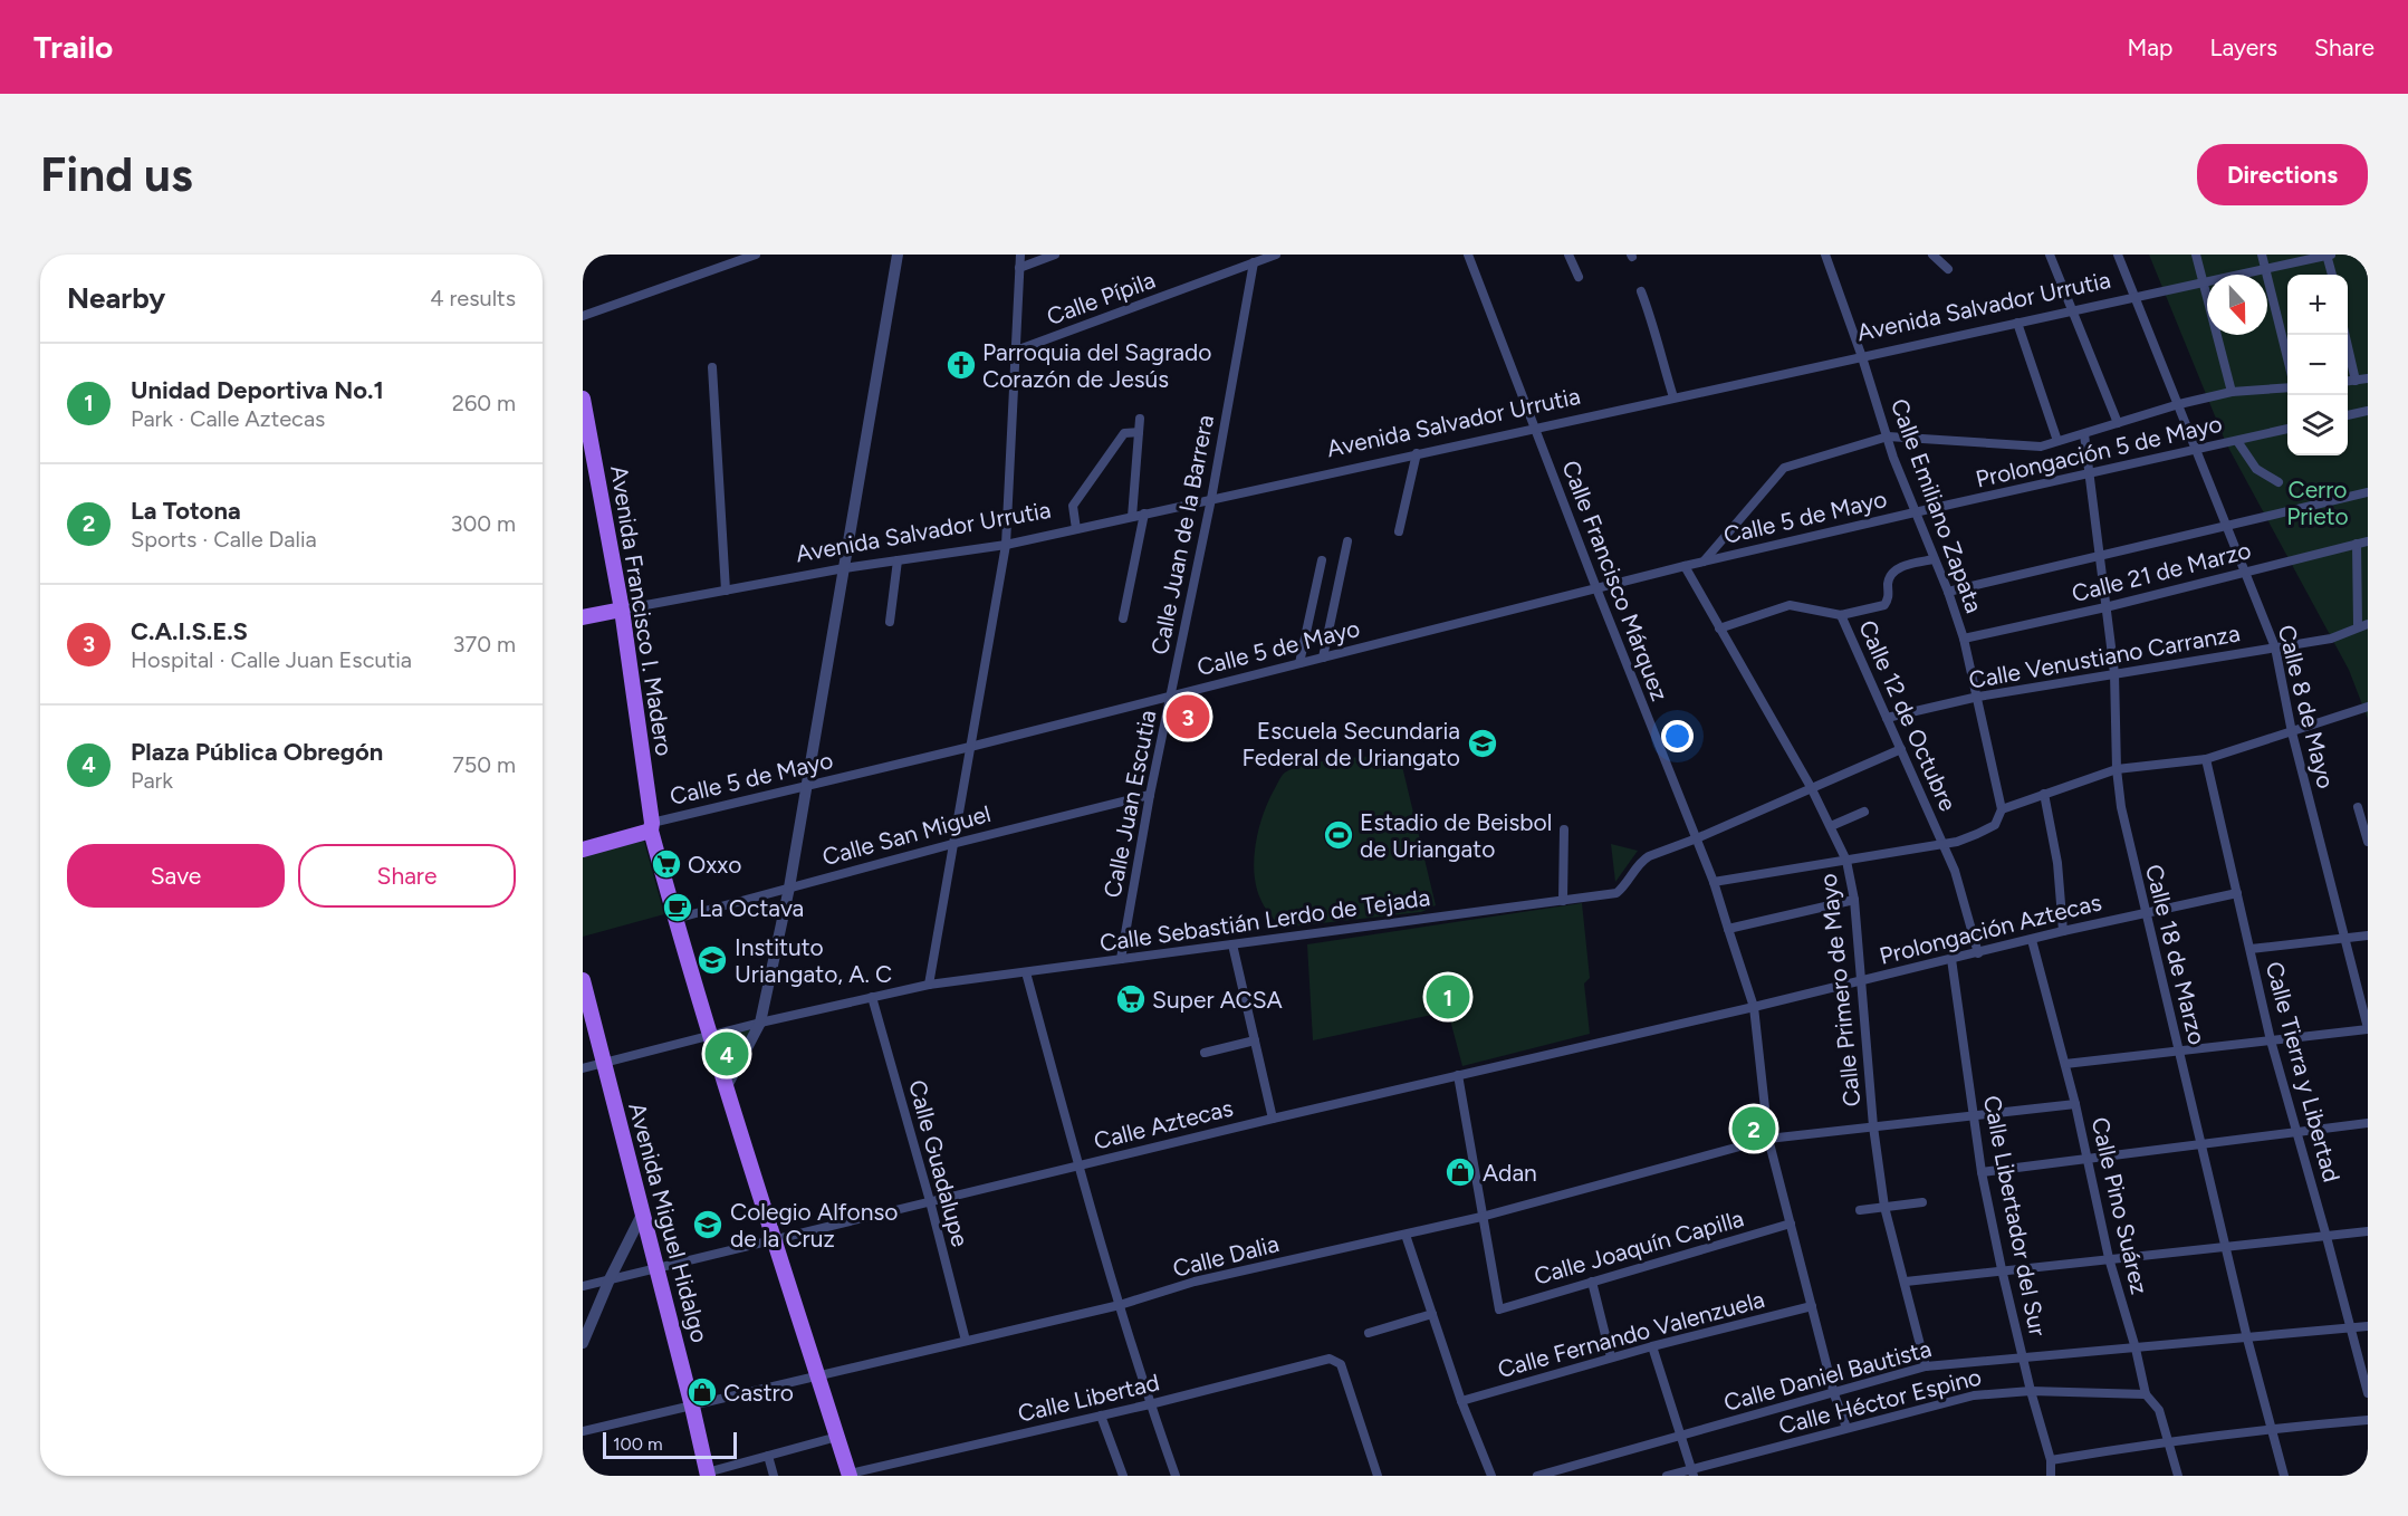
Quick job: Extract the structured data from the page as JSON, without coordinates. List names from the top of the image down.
{
  "streets": {
    "main road": ["Avenida Salvador Urrutia", "Avenida Francisco I. Madero", "Avenida Miguel Hidalgo"],
    "street": [
      "Calle Pípila",
      "Prolongación 5 de Mayo",
      "Calle Emiliano Zapata",
      "Calle 5 de Mayo",
      "Calle Juan de la Barrera",
      "Calle 21 de Marzo",
      "Calle Francisco Márquez",
      "Calle Venustiano Carranza",
      "Calle 8 de Mayo",
      "Calle 12 de Octubre",
      "Calle Juan Escutia",
      "Calle San Miguel",
      "Calle Sebastián Lerdo de Tejada",
      "Prolongación Aztecas",
      "Calle 18 de Marzo",
      "Calle Primero de Mayo",
      "Calle Tierra y Libertad",
      "Calle Aztecas",
      "Calle Guadalupe",
      "Calle Pino Suárez",
      "Calle Libertador del Sur",
      "Calle Joaquín Capilla",
      "Calle Dalia",
      "Calle Fernando Valenzuela",
      "Calle Daniel Bautista",
      "Calle Libertad",
      "Calle Héctor Espino"
    ]
  },
  "crossings": [
    ["Calle Pípila", "Calle Juan de la Barrera"],
    ["Avenida Salvador Urrutia", "Calle Emiliano Zapata"],
    ["Avenida Salvador Urrutia", "Calle Juan de la Barrera"],
    ["Avenida Salvador Urrutia", "Calle Francisco Márquez"],
    ["Avenida Salvador Urrutia", "Avenida Francisco I. Madero"],
    ["Avenida Salvador Urrutia", "Calle 8 de Mayo"],
    ["Prolongación 5 de Mayo", "Calle Emiliano Zapata"],
    ["Prolongación 5 de Mayo", "Calle 5 de Mayo"],
    ["Prolongación 5 de Mayo", "Calle 8 de Mayo"],
    ["Prolongación 5 de Mayo", "Calle 18 de Marzo"],
    ["Calle Emiliano Zapata", "Calle 5 de Mayo"],
    ["Calle Emiliano Zapata", "Calle 21 de Marzo"],
    ["Calle Emiliano Zapata", "Calle Venustiano Carranza"],
    ["Calle 5 de Mayo", "Calle Juan de la Barrera"],
    ["Calle 5 de Mayo", "Calle Francisco Márquez"],
    ["Calle 5 de Mayo", "Avenida Francisco I. Madero"],
    ["Calle 5 de Mayo", "Calle Juan Escutia"],
    ["Calle 5 de Mayo", "Calle Primero de Mayo"],
    ["Calle Juan de la Barrera", "Calle Juan Escutia"],
    ["Calle 21 de Marzo", "Calle 8 de Mayo"],
    ["Calle 21 de Marzo", "Calle 18 de Marzo"],
    ["Calle Francisco Márquez", "Calle Sebastián Lerdo de Tejada"],
    ["Calle Francisco Márquez", "Prolongación Aztecas"],
    ["Calle Francisco Márquez", "Calle Aztecas"],
    ["Calle Francisco Márquez", "Calle Joaquín Capilla"],
    ["Calle Francisco Márquez", "Calle Dalia"],
    ["Calle Francisco Márquez", "Calle Fernando Valenzuela"],
    ["Calle Francisco Márquez", "Calle Daniel Bautista"],
    ["Calle Francisco Márquez", "Calle Héctor Espino"],
    ["Avenida Francisco I. Madero", "Calle San Miguel"],
    ["Avenida Francisco I. Madero", "Calle Sebastián Lerdo de Tejada"],
    ["Avenida Francisco I. Madero", "Calle Aztecas"],
    ["Avenida Francisco I. Madero", "Calle Dalia"],
    ["Avenida Francisco I. Madero", "Calle Libertad"],
    ["Calle Venustiano Carranza", "Calle 8 de Mayo"],
    ["Calle Venustiano Carranza", "Calle 12 de Octubre"],
    ["Calle Venustiano Carranza", "Calle 18 de Marzo"],
    ["Calle 12 de Octubre", "Calle Sebastián Lerdo de Tejada"],
    ["Calle 12 de Octubre", "Prolongación Aztecas"],
    ["Calle 12 de Octubre", "Calle Primero de Mayo"],
    ["Calle Juan Escutia", "Calle San Miguel"],
    ["Calle Juan Escutia", "Calle Sebastián Lerdo de Tejada"],
    ["Calle Sebastián Lerdo de Tejada", "Calle Primero de Mayo"],
    ["Calle Sebastián Lerdo de Tejada", "Calle Guadalupe"],
    ["Calle Sebastián Lerdo de Tejada", "Avenida Miguel Hidalgo"],
    ["Prolongación Aztecas", "Calle 18 de Marzo"],
    ["Prolongación Aztecas", "Calle Primero de Mayo"],
    ["Prolongación Aztecas", "Calle Tierra y Libertad"],
    ["Prolongación Aztecas", "Calle Aztecas"],
    ["Prolongación Aztecas", "Calle Pino Suárez"],
    ["Prolongación Aztecas", "Calle Libertador del Sur"],
    ["Calle 18 de Marzo", "Calle Daniel Bautista"],
    ["Calle Primero de Mayo", "Calle Dalia"],
    ["Calle Primero de Mayo", "Calle Daniel Bautista"],
    ["Calle Tierra y Libertad", "Calle Daniel Bautista"],
    ["Calle Aztecas", "Calle Guadalupe"],
    ["Calle Aztecas", "Avenida Miguel Hidalgo"],
    ["Calle Guadalupe", "Calle Dalia"],
    ["Calle Pino Suárez", "Calle Dalia"],
    ["Calle Pino Suárez", "Calle Daniel Bautista"],
    ["Calle Pino Suárez", "Calle Héctor Espino"],
    ["Calle Libertador del Sur", "Calle Dalia"],
    ["Calle Libertador del Sur", "Calle Daniel Bautista"],
    ["Calle Libertador del Sur", "Calle Héctor Espino"],
    ["Avenida Miguel Hidalgo", "Calle Dalia"],
    ["Calle Joaquín Capilla", "Calle Dalia"]
  ],
  "parks": ["Cerro Prieto"],
  "places": {
    "church": ["Parroquia del Sagrado Corazón de Jesús"],
    "school or university": ["Escuela Secundaria Federal de Uriangato", "Instituto Uriangato, A. C", "Colegio Alfonso de la Cruz"],
    "sports": ["Estadio de Beisbol de Uriangato"],
    "supermarket": ["Oxxo", "Super ACSA"],
    "cafe": ["La Octava"],
    "shop": ["Adan", "Castro"]
  },
  "scale_bar": "100 m",
  "north": "bottom",
  "page": {
    "header": "Trailo",
    "nav": ["Map", "Layers", "Share"],
    "buttons": [
      "Directions",
      ["Save", "Share"]
    ],
    "title": "Find us",
    "heading": ["Nearby", "4 results"],
    "map_buttons": ["+", "−"],
    "list": [
      {
        "mark": "1",
        "name": "Unidad Deportiva No.1",
        "note": "Park · Calle Aztecas",
        "value": "260 m"
      },
      {
        "mark": "2",
        "name": "La Totona",
        "note": "Sports · Calle Dalia",
        "value": "300 m"
      },
      {
        "mark": "3",
        "name": "C.A.I.S.E.S",
        "note": "Hospital · Calle Juan Escutia",
        "value": "370 m"
      },
      {
        "mark": "4",
        "name": "Plaza Pública Obregón",
        "note": "Park",
        "value": "750 m"
      }
    ],
    "pins": [
      "3",
      "1",
      "4",
      "2"
    ],
    "scale": "100 m"
  }
}
